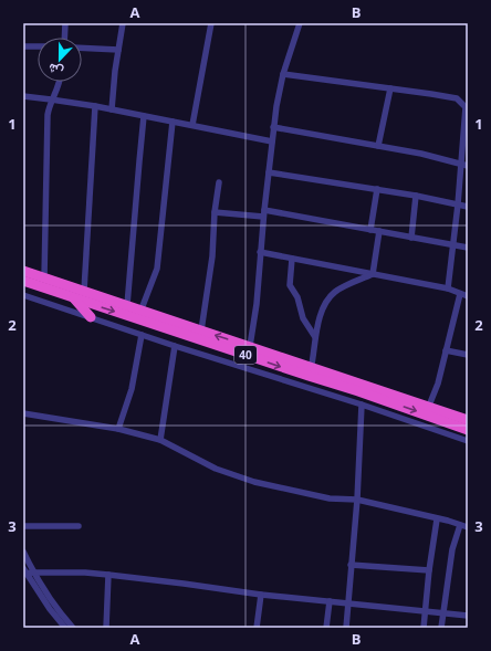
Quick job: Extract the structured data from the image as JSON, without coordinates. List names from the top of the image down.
{
  "streets": {
    "highway": ["40"]
  },
  "north": "bottom",
  "grid": {
    "columns": ["A", "B"],
    "rows": ["1", "2", "3"]
  }
}
